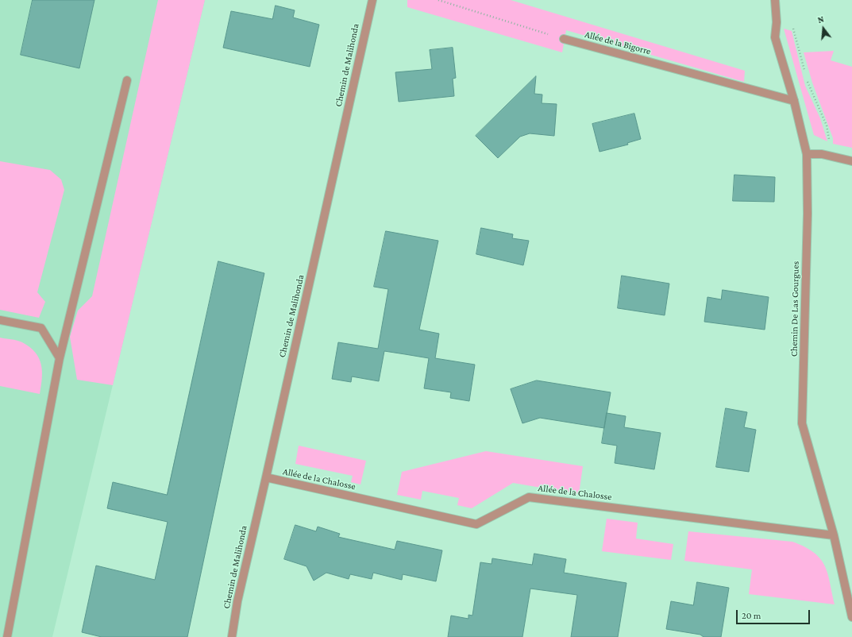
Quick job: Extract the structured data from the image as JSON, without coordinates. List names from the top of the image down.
{
  "streets": {
    "street": [
      "Allée de la Bigorre",
      "Chemin de Malihonda",
      "Chemin De Las Gourgues",
      "Allée de la Chalosse"
    ]
  },
  "crossings": [
    ["Allée de la Bigorre", "Chemin De Las Gourgues"],
    ["Chemin de Malihonda", "Allée de la Chalosse"],
    ["Chemin De Las Gourgues", "Allée de la Chalosse"]
  ],
  "scale_bar": "20 m",
  "north": "top"
}
